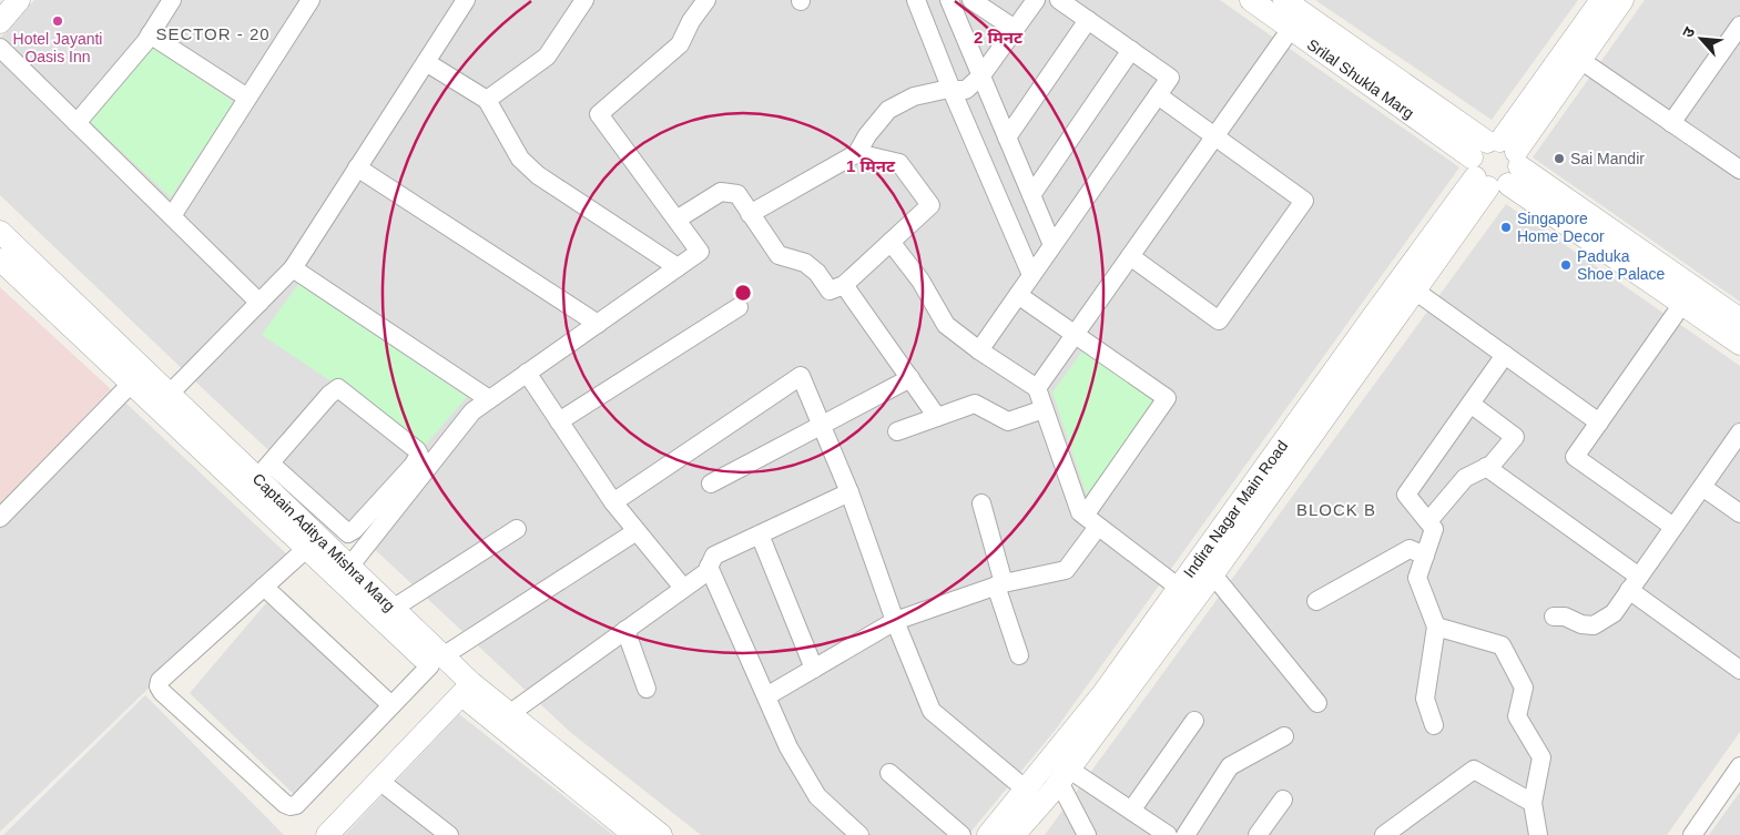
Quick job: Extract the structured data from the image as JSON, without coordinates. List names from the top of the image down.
{
  "streets": {
    "street": ["Srilal Shukla Marg", "Indira Nagar Main Road", "Captain Aditya Mishra Marg"]
  },
  "crossings": [
    ["Srilal Shukla Marg", "Indira Nagar Main Road"]
  ],
  "districts": ["SECTOR - 20", "BLOCK B"],
  "places": [
    "Hotel Jayanti Oasis Inn",
    "Sai Mandir",
    "Singapore Home Decor",
    "Paduka Shoe Palace"
  ],
  "north": "top left",
  "rings": ["2 मिनट", "1 मिनट"]
}
